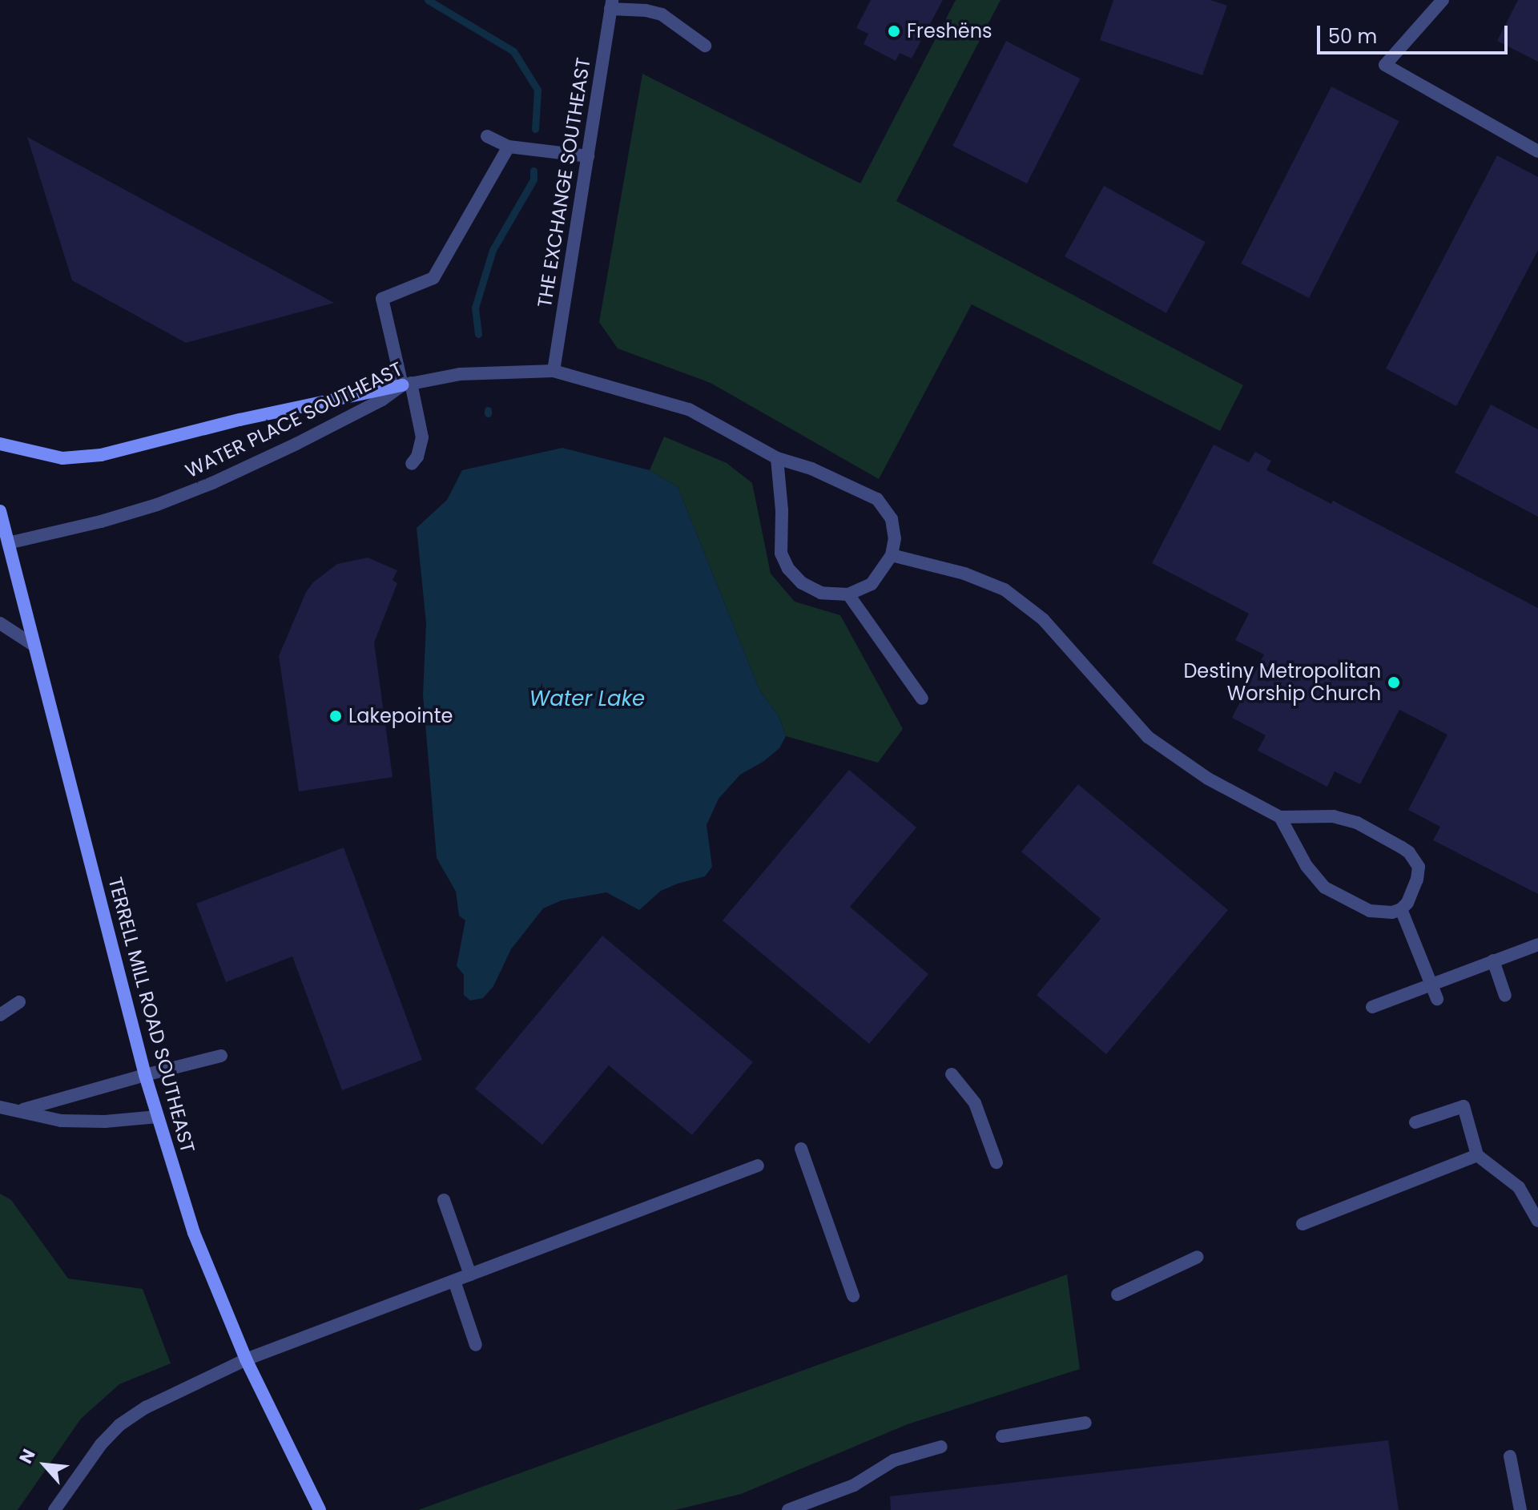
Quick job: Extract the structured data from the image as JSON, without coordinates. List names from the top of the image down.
{
  "streets": {
    "main road": ["TERRELL MILL ROAD SOUTHEAST"],
    "street": ["THE EXCHANGE SOUTHEAST", "WATER PLACE SOUTHEAST"]
  },
  "crossings": [
    ["THE EXCHANGE SOUTHEAST", "WATER PLACE SOUTHEAST"],
    ["WATER PLACE SOUTHEAST", "TERRELL MILL ROAD SOUTHEAST"]
  ],
  "water": ["Water Lake"],
  "places": ["Freshëns", "Destiny Metropolitan Worship Church", "Lakepointe"],
  "scale_bar": "50 m",
  "north": "top left"
}
